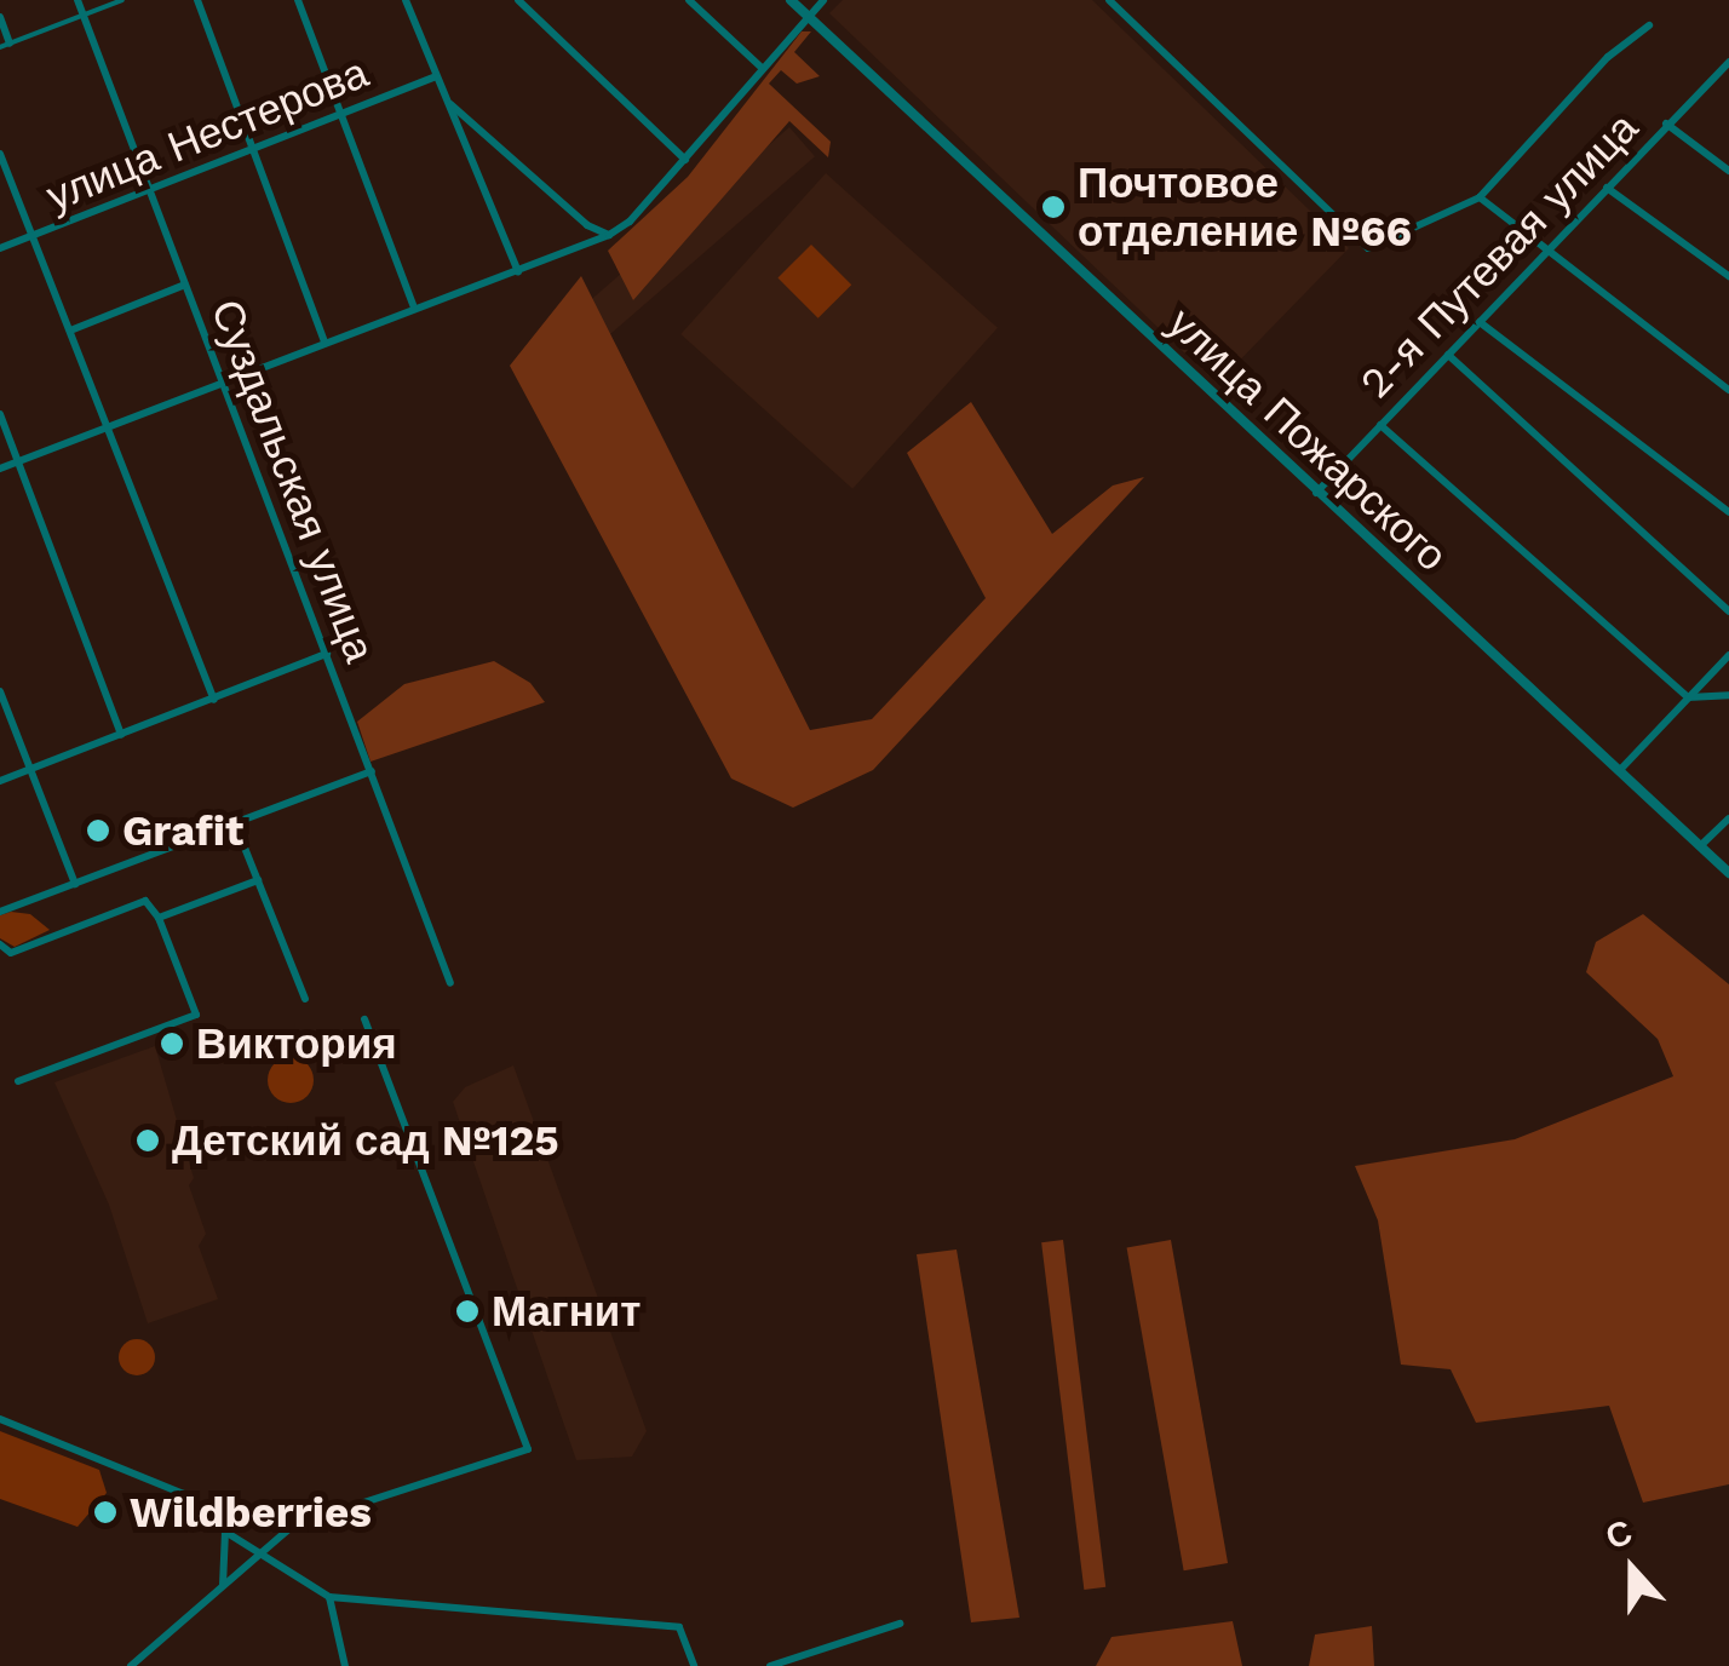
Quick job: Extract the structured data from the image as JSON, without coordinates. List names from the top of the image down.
{
  "streets": {
    "street": [
      "улица Нестерова",
      "2-я Путевая улица",
      "улица Пожарского",
      "Суздальская улица"
    ]
  },
  "crossings": [
    ["улица Нестерова", "Суздальская улица"],
    ["2-я Путевая улица", "улица Пожарского"]
  ],
  "places": [
    "Почтовое отделение №66",
    "Grafit",
    "Виктория",
    "Детский сад №125",
    "Магнит",
    "Wildberries"
  ],
  "north": "top"
}
